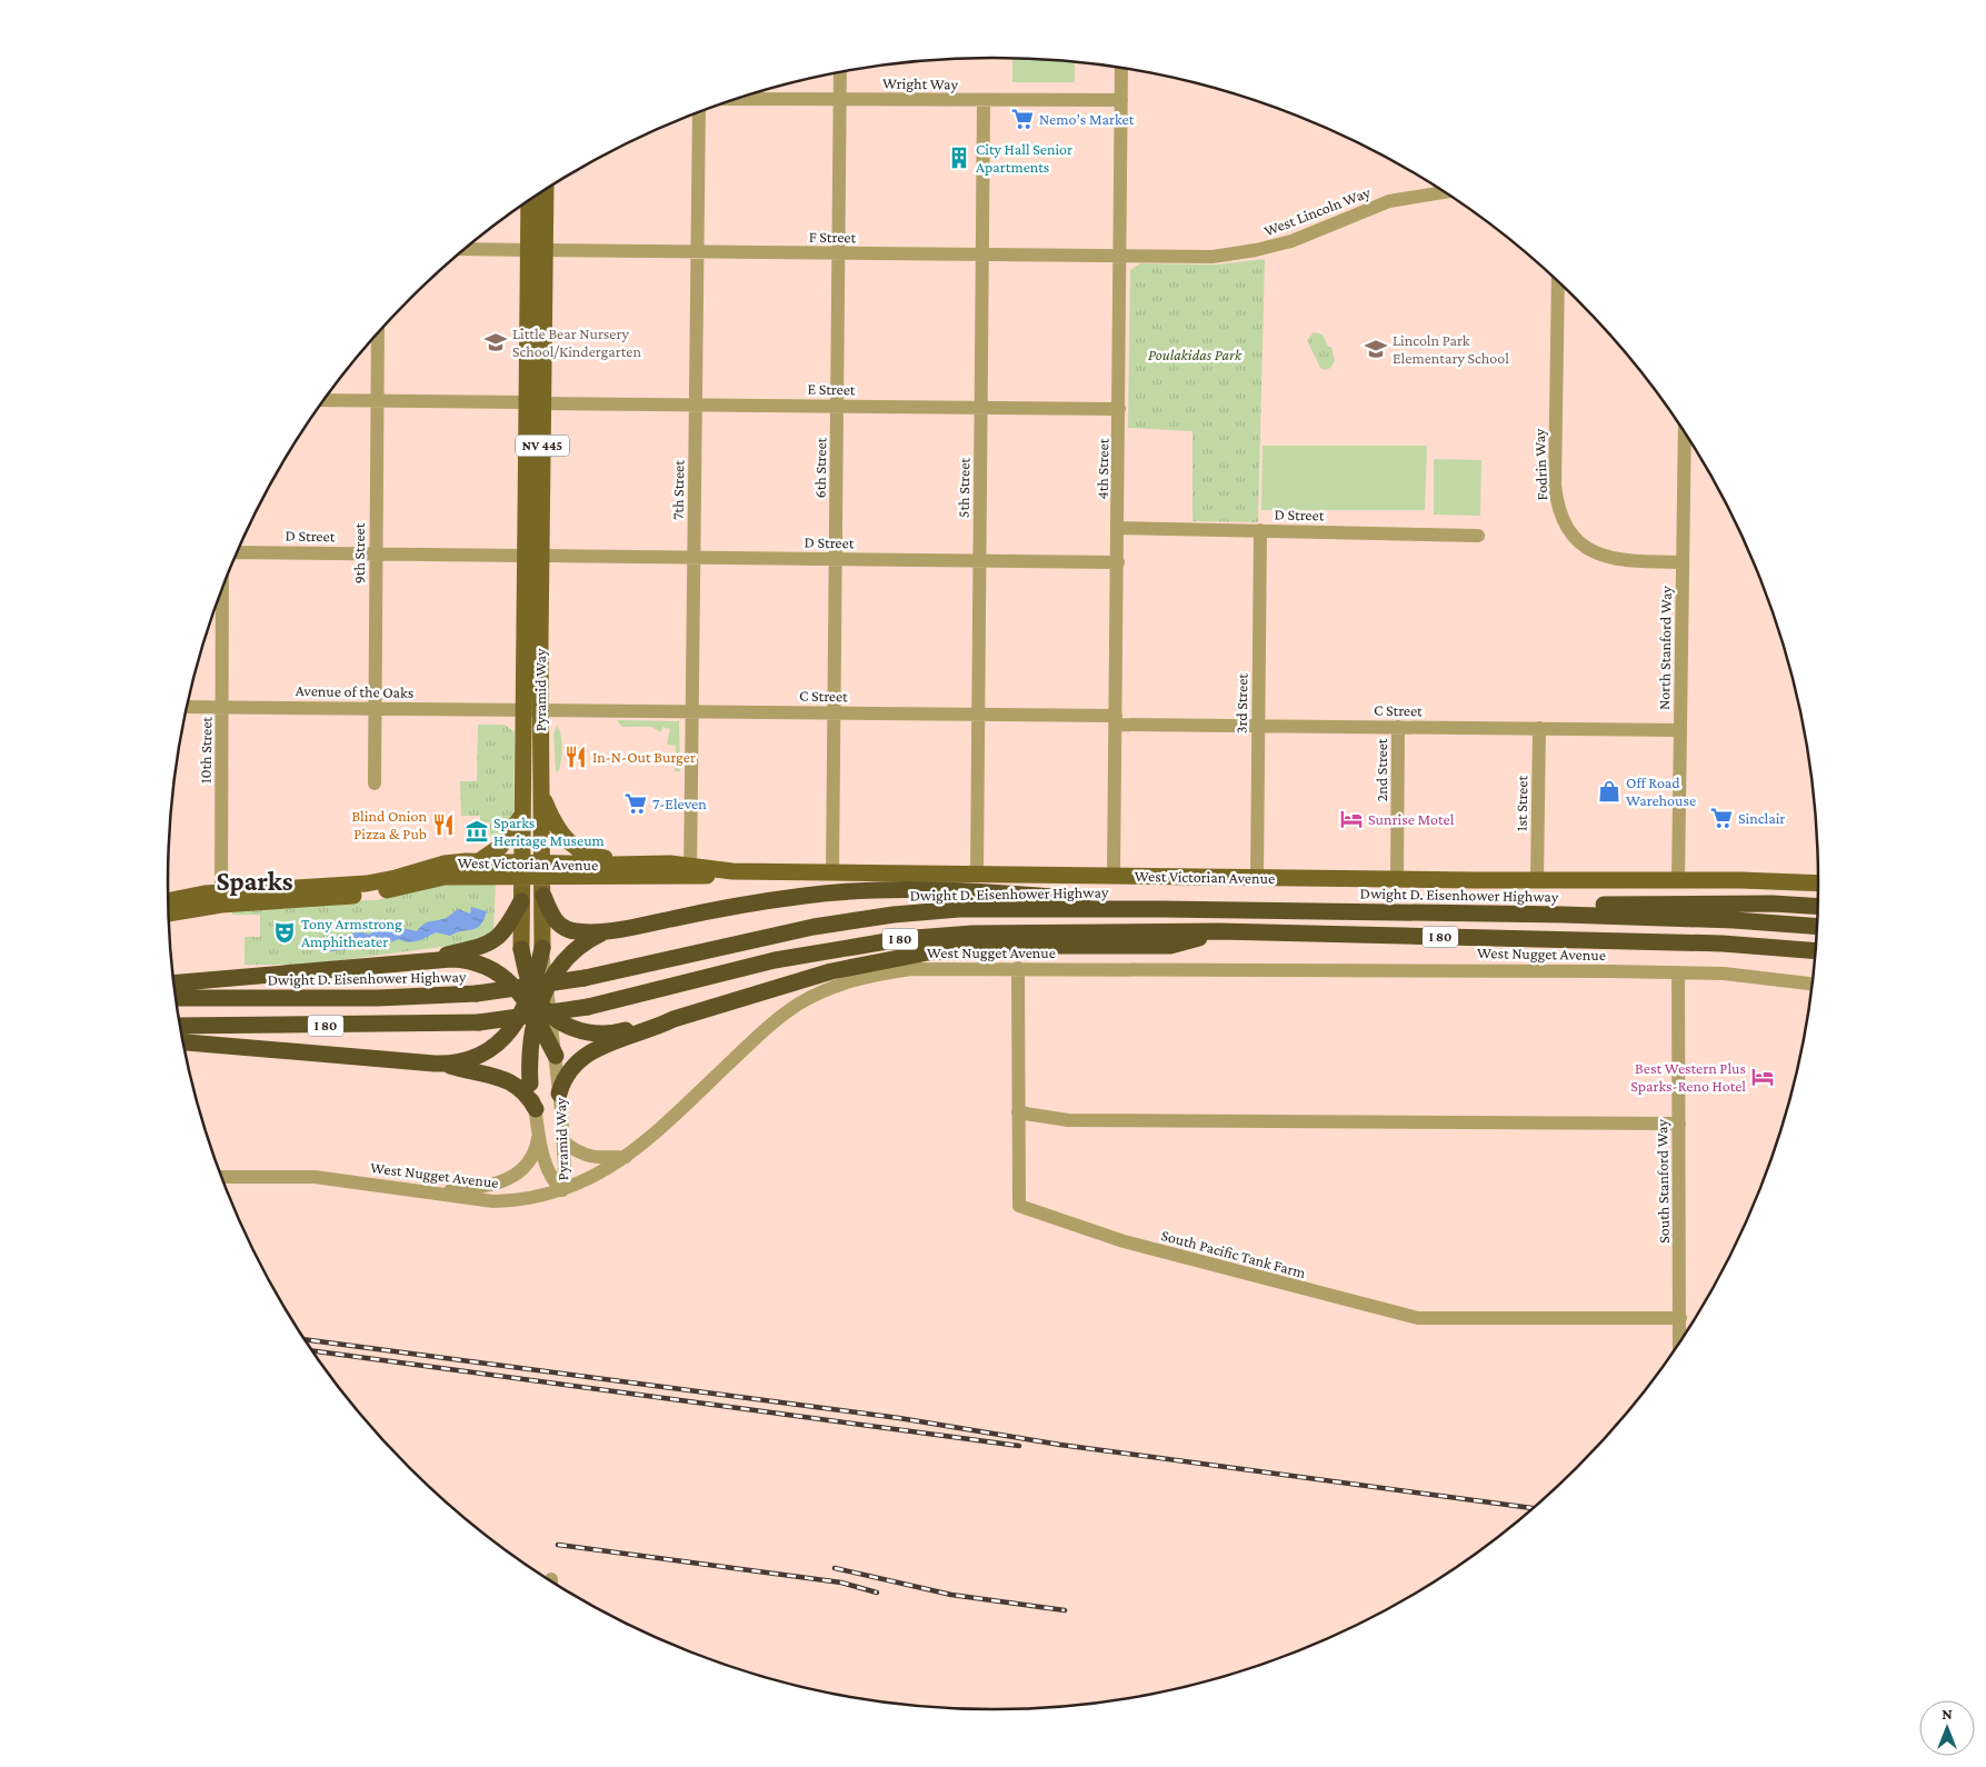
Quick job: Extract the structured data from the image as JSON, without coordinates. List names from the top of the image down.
{
  "streets": {
    "highway": ["Dwight D. Eisenhower Highway", "I 80"],
    "main road": ["NV 445", "Pyramid Way", "West Victorian Avenue"],
    "street": [
      "Wright Way",
      "West Lincoln Way",
      "F Street",
      "E Street",
      "Fodrin Way",
      "6th Street",
      "4th Street",
      "5th Street",
      "7th Street",
      "D Street",
      "9th Street",
      "North Stanford Way",
      "Avenue of the Oaks",
      "C Street",
      "3rd Street",
      "10th Street",
      "2nd Street",
      "1st Street",
      "West Nugget Avenue",
      "South Stanford Way",
      "South Pacific Tank Farm"
    ]
  },
  "crossings": [
    ["Wright Way", "6th Street"],
    ["Wright Way", "4th Street"],
    ["Wright Way", "5th Street"],
    ["West Lincoln Way", "F Street"],
    ["West Lincoln Way", "4th Street"],
    ["F Street", "6th Street"],
    ["F Street", "4th Street"],
    ["F Street", "5th Street"],
    ["F Street", "7th Street"],
    ["F Street", "Pyramid Way"],
    ["E Street", "6th Street"],
    ["E Street", "4th Street"],
    ["E Street", "5th Street"],
    ["E Street", "7th Street"],
    ["E Street", "Pyramid Way"],
    ["Fodrin Way", "North Stanford Way"],
    ["6th Street", "D Street"],
    ["6th Street", "C Street"],
    ["6th Street", "West Victorian Avenue"],
    ["4th Street", "D Street"],
    ["4th Street", "C Street"],
    ["4th Street", "West Victorian Avenue"],
    ["5th Street", "D Street"],
    ["5th Street", "C Street"],
    ["5th Street", "West Victorian Avenue"],
    ["7th Street", "D Street"],
    ["7th Street", "C Street"],
    ["7th Street", "West Victorian Avenue"],
    ["D Street", "9th Street"],
    ["D Street", "Pyramid Way"],
    ["D Street", "3rd Street"],
    ["9th Street", "Avenue of the Oaks"],
    ["North Stanford Way", "C Street"],
    ["North Stanford Way", "West Victorian Avenue"],
    ["Pyramid Way", "Avenue of the Oaks"],
    ["Pyramid Way", "C Street"],
    ["Pyramid Way", "West Victorian Avenue"],
    ["Pyramid Way", "West Nugget Avenue"],
    ["Avenue of the Oaks", "C Street"],
    ["Avenue of the Oaks", "10th Street"],
    ["C Street", "3rd Street"],
    ["C Street", "2nd Street"],
    ["C Street", "1st Street"],
    ["3rd Street", "West Victorian Avenue"],
    ["10th Street", "West Victorian Avenue"],
    ["2nd Street", "West Victorian Avenue"],
    ["1st Street", "West Victorian Avenue"],
    ["West Nugget Avenue", "South Stanford Way"],
    ["West Nugget Avenue", "South Pacific Tank Farm"],
    ["South Stanford Way", "South Pacific Tank Farm"]
  ],
  "districts": ["Sparks"],
  "parks": ["Poulakidas Park"],
  "places": {
    "supermarket": ["Nemo’s Market", "7-Eleven", "Sinclair"],
    "building": ["City Hall Senior Apartments"],
    "school or university": ["Little Bear Nursery School/Kindergarten", "Lincoln Park Elementary School"],
    "restaurant": ["In-N-Out Burger", "Blind Onion Pizza & Pub"],
    "shop": ["Off Road Warehouse"],
    "hotel": ["Sunrise Motel", "Best Western Plus Sparks-Reno Hotel"],
    "museum": ["Sparks Heritage Museum"],
    "theatre": ["Tony Armstrong Amphitheater"]
  },
  "north": "top"
}
